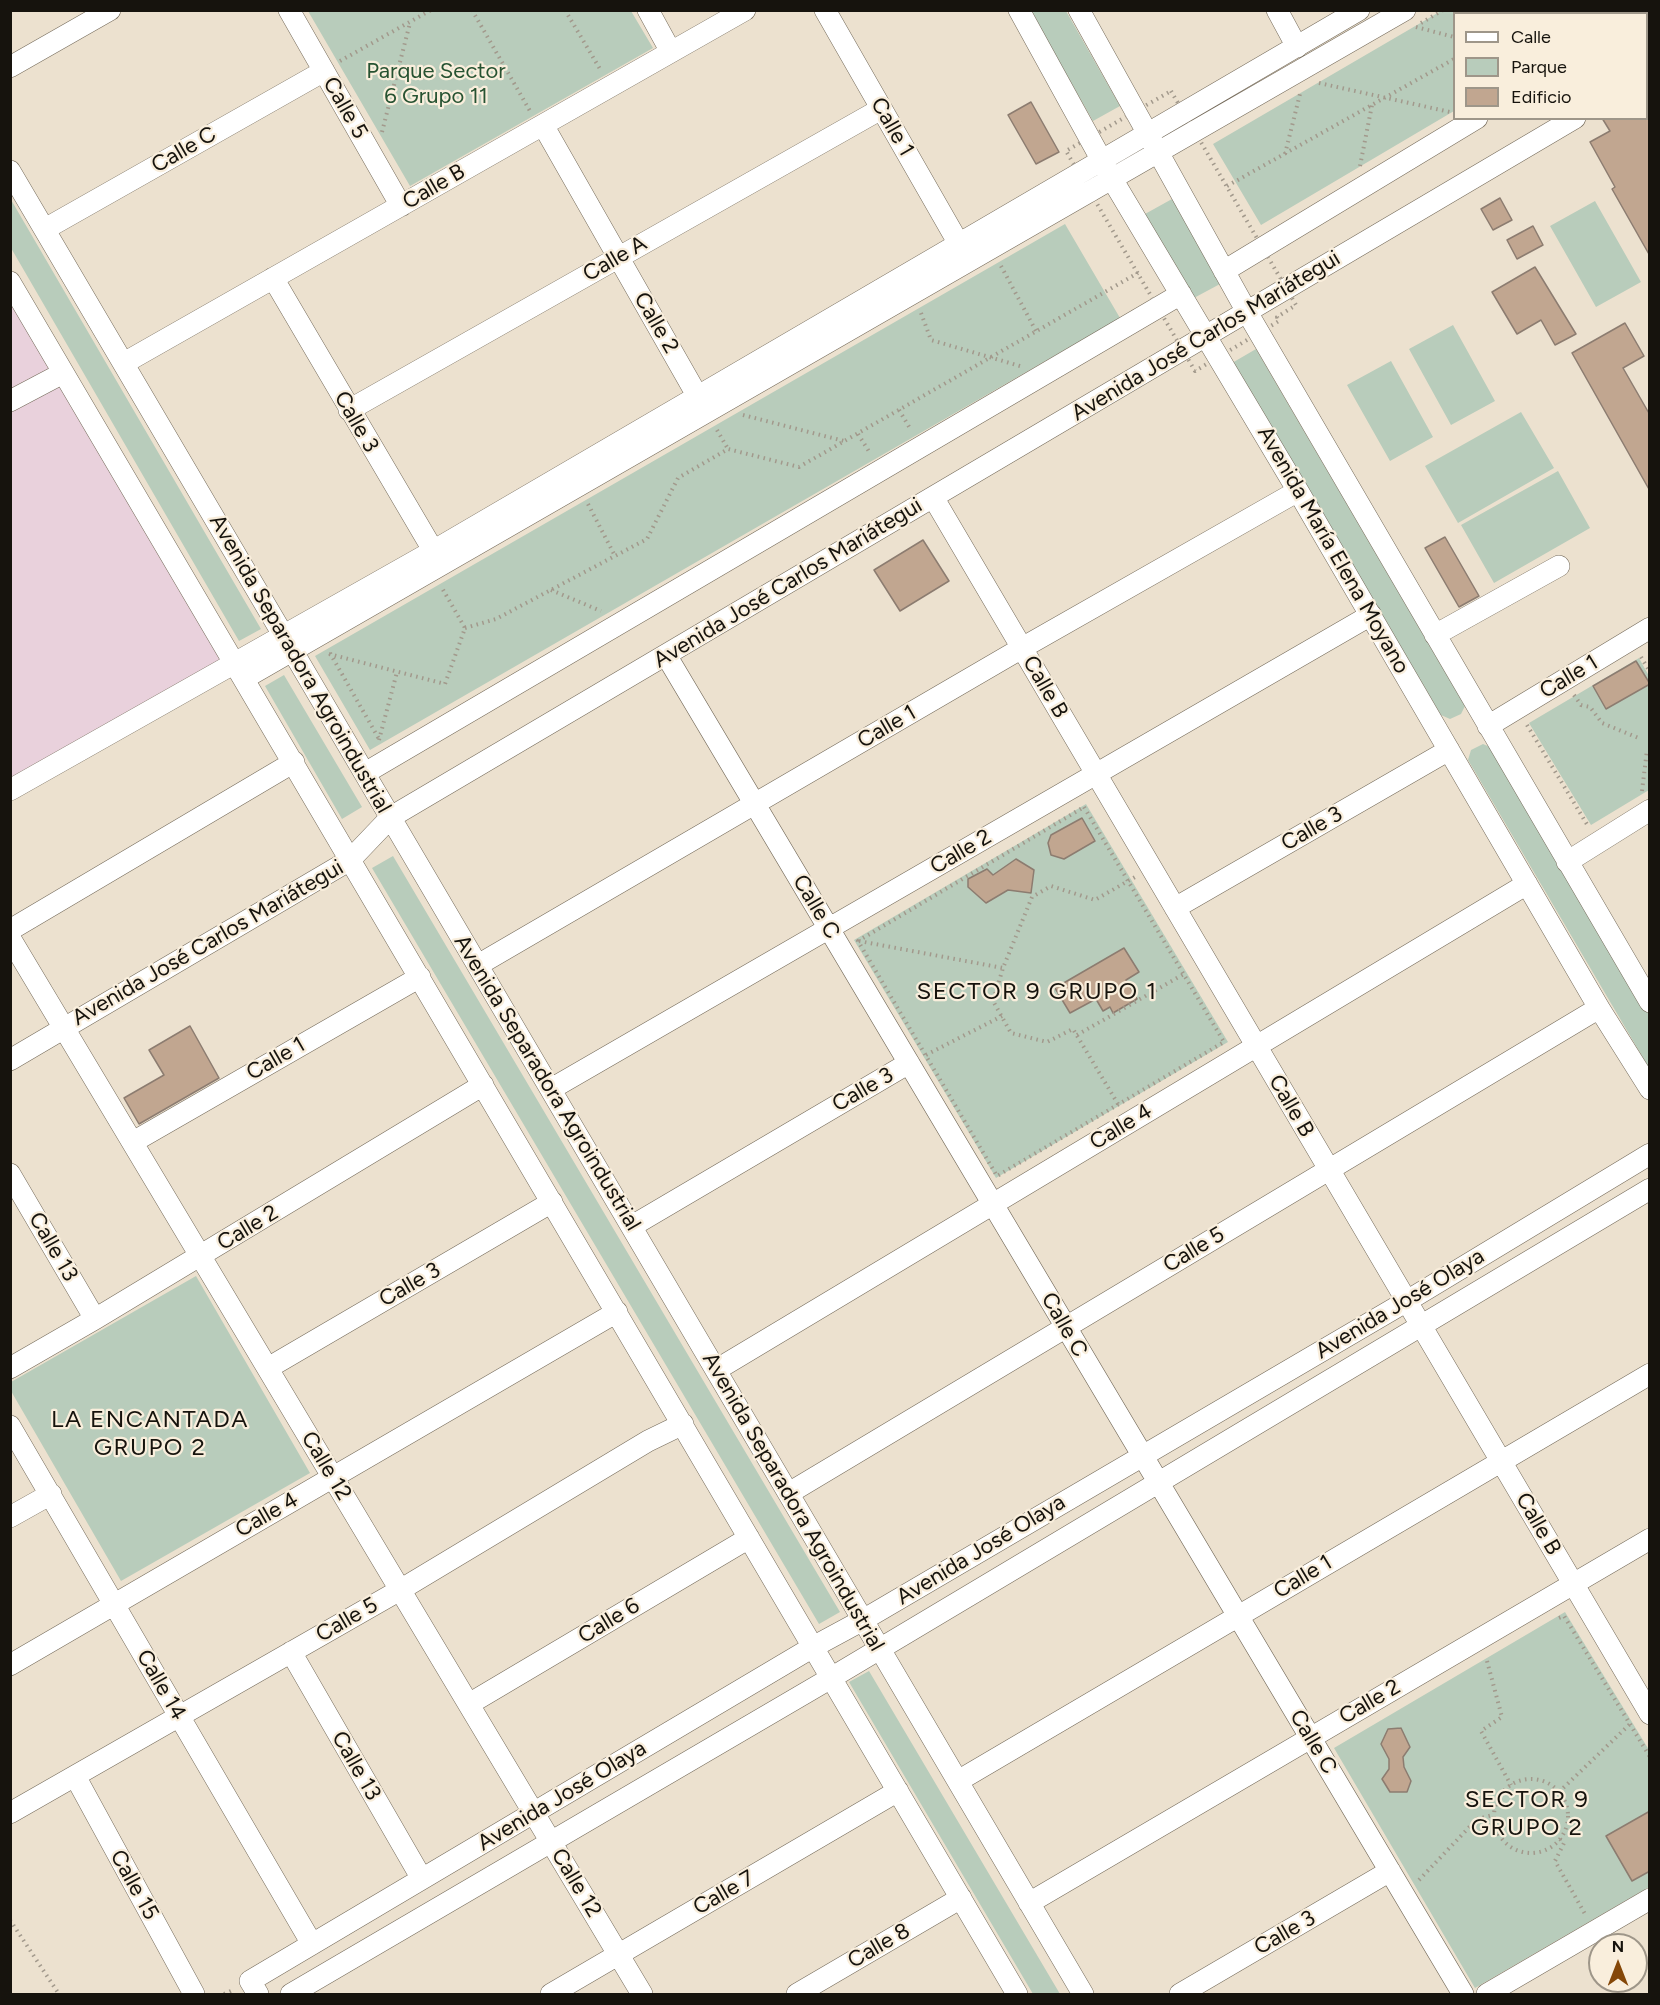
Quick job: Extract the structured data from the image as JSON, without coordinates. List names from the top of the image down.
{
  "streets": {
    "street": [
      "Calle 5",
      "Calle 1",
      "Calle C",
      "Calle B",
      "Calle A",
      "Calle 2",
      "Avenida José Carlos Mariátegui",
      "Calle 3",
      "Avenida María Elena Moyano",
      "Avenida Separadora Agroindustrial",
      "Calle 4",
      "Calle 13",
      "Avenida José Olaya",
      "Calle 12",
      "Calle 6",
      "Calle 14",
      "Calle 15",
      "Calle 7",
      "Calle 8"
    ]
  },
  "crossings": [
    ["Calle 5", "Calle C"],
    ["Calle 5", "Calle B"],
    ["Calle 5", "Avenida María Elena Moyano"],
    ["Calle 5", "Avenida Separadora Agroindustrial"],
    ["Calle 5", "Calle 13"],
    ["Calle 5", "Calle 12"],
    ["Calle 5", "Calle 14"],
    ["Calle 5", "Calle 15"],
    ["Calle 1", "Calle C"],
    ["Calle 1", "Calle B"],
    ["Calle 1", "Calle A"],
    ["Calle 1", "Avenida María Elena Moyano"],
    ["Calle 1", "Avenida Separadora Agroindustrial"],
    ["Calle 1", "Calle 12"],
    ["Calle C", "Calle 2"],
    ["Calle C", "Avenida José Carlos Mariátegui"],
    ["Calle C", "Calle 3"],
    ["Calle C", "Avenida Separadora Agroindustrial"],
    ["Calle C", "Calle 4"],
    ["Calle C", "Avenida José Olaya"],
    ["Calle B", "Calle 2"],
    ["Calle B", "Avenida José Carlos Mariátegui"],
    ["Calle B", "Calle 3"],
    ["Calle B", "Avenida Separadora Agroindustrial"],
    ["Calle B", "Calle 4"],
    ["Calle B", "Avenida José Olaya"],
    ["Calle A", "Calle 2"],
    ["Calle A", "Calle 3"],
    ["Calle 2", "Avenida María Elena Moyano"],
    ["Calle 2", "Avenida Separadora Agroindustrial"],
    ["Calle 2", "Calle 13"],
    ["Calle 2", "Calle 12"],
    ["Avenida José Carlos Mariátegui", "Avenida María Elena Moyano"],
    ["Avenida José Carlos Mariátegui", "Avenida Separadora Agroindustrial"],
    ["Avenida José Carlos Mariátegui", "Calle 12"],
    ["Calle 3", "Avenida María Elena Moyano"],
    ["Calle 3", "Avenida Separadora Agroindustrial"],
    ["Calle 3", "Calle 12"],
    ["Avenida María Elena Moyano", "Calle 4"],
    ["Avenida Separadora Agroindustrial", "Calle 4"],
    ["Avenida Separadora Agroindustrial", "Avenida José Olaya"],
    ["Calle 4", "Calle 12"],
    ["Calle 4", "Calle 14"],
    ["Calle 13", "Avenida José Olaya"],
    ["Avenida José Olaya", "Calle 12"],
    ["Avenida José Olaya", "Calle 14"],
    ["Calle 12", "Calle 6"],
    ["Calle 12", "Calle 7"]
  ],
  "districts": ["SECTOR 9 GRUPO 1", "LA ENCANTADA GRUPO 2", "SECTOR 9 GRUPO 2"],
  "parks": ["Parque Sector 6 Grupo 11"],
  "legend": ["Calle", "Parque", "Edificio"],
  "north": "top"
}
